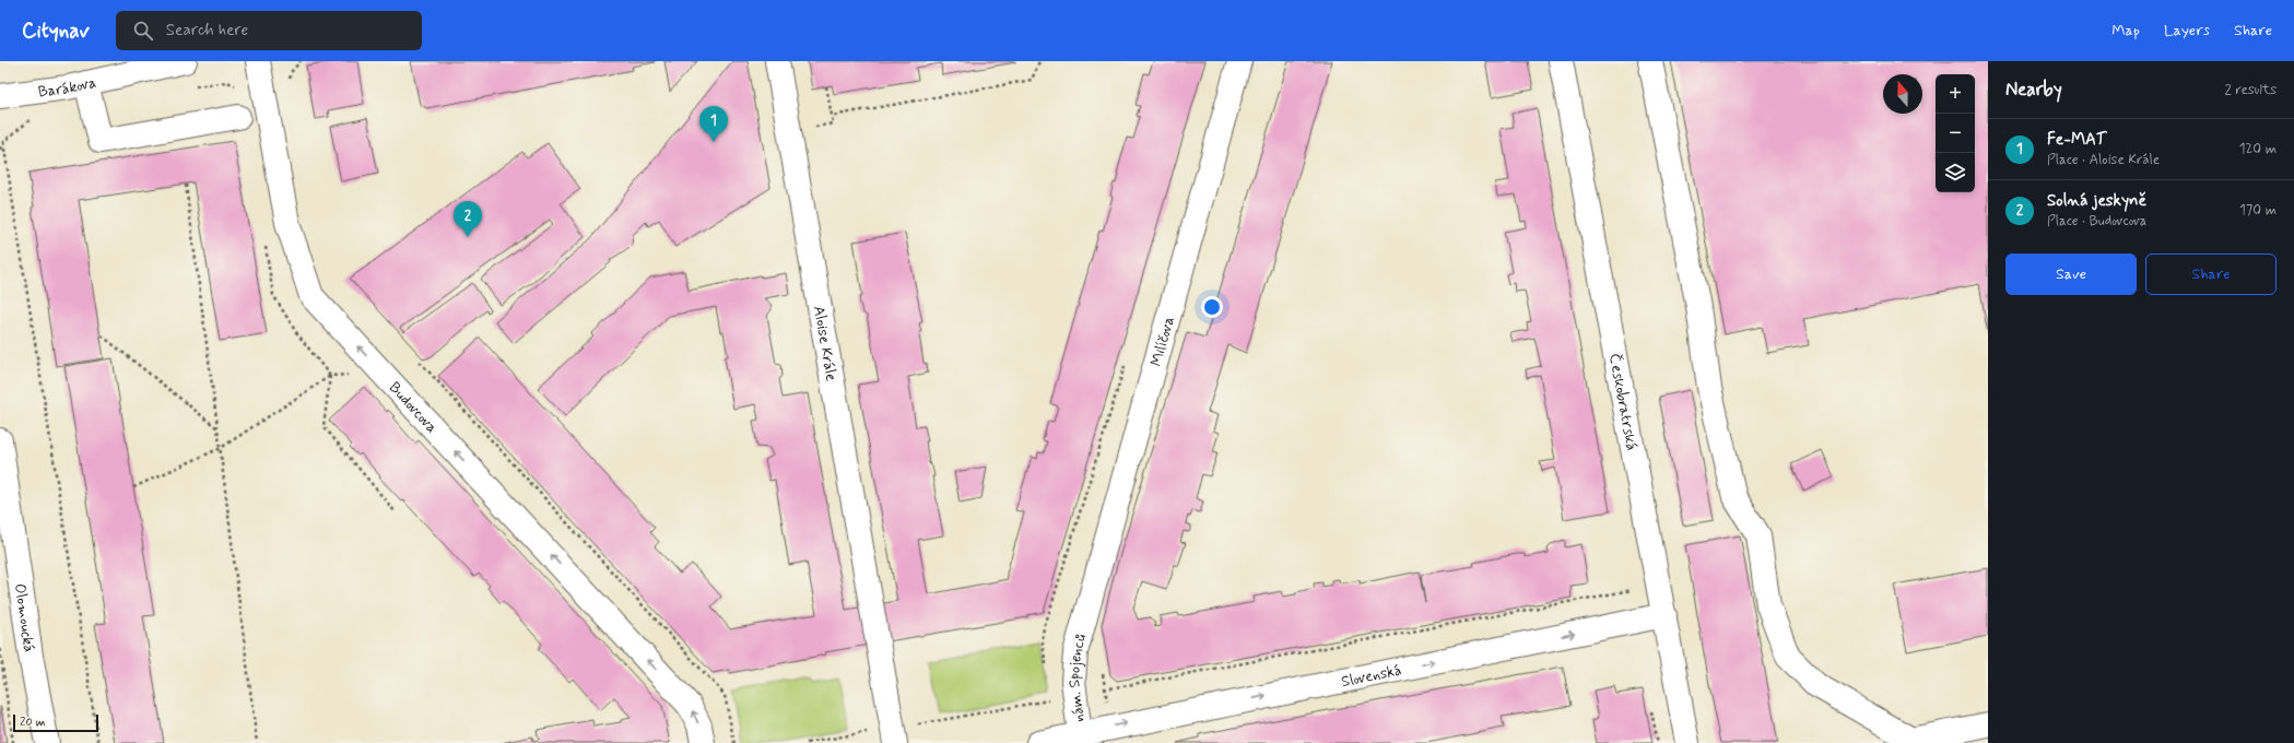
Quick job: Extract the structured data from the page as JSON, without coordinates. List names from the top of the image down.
{
  "streets": {
    "street": [
      "Barákova",
      "Milíčova",
      "Aloise Krále",
      "Českobratrská",
      "Budovcova",
      "Olomoucká",
      "Slovenská",
      "nám. Spojenců"
    ]
  },
  "crossings": [
    ["Milíčova", "nám. Spojenců"],
    ["Českobratrská", "Slovenská"],
    ["Slovenská", "nám. Spojenců"]
  ],
  "one_way": ["Budovcova", "Slovenská"],
  "scale_bar": "20 m",
  "north": "top",
  "page": {
    "header": "Citynav",
    "search": "Search here",
    "nav": ["Map", "Layers", "Share"],
    "heading": ["Nearby", "2 results"],
    "map_buttons": ["+", "−"],
    "pins": ["1", "2"],
    "list": [
      {
        "mark": "1",
        "name": "Fe-MAT",
        "note": "Place · Aloise Krále",
        "value": "120 m"
      },
      {
        "mark": "2",
        "name": "Solná jeskyně",
        "note": "Place · Budovcova",
        "value": "170 m"
      }
    ],
    "buttons": ["Save", "Share"],
    "scale": "20 m"
  }
}
